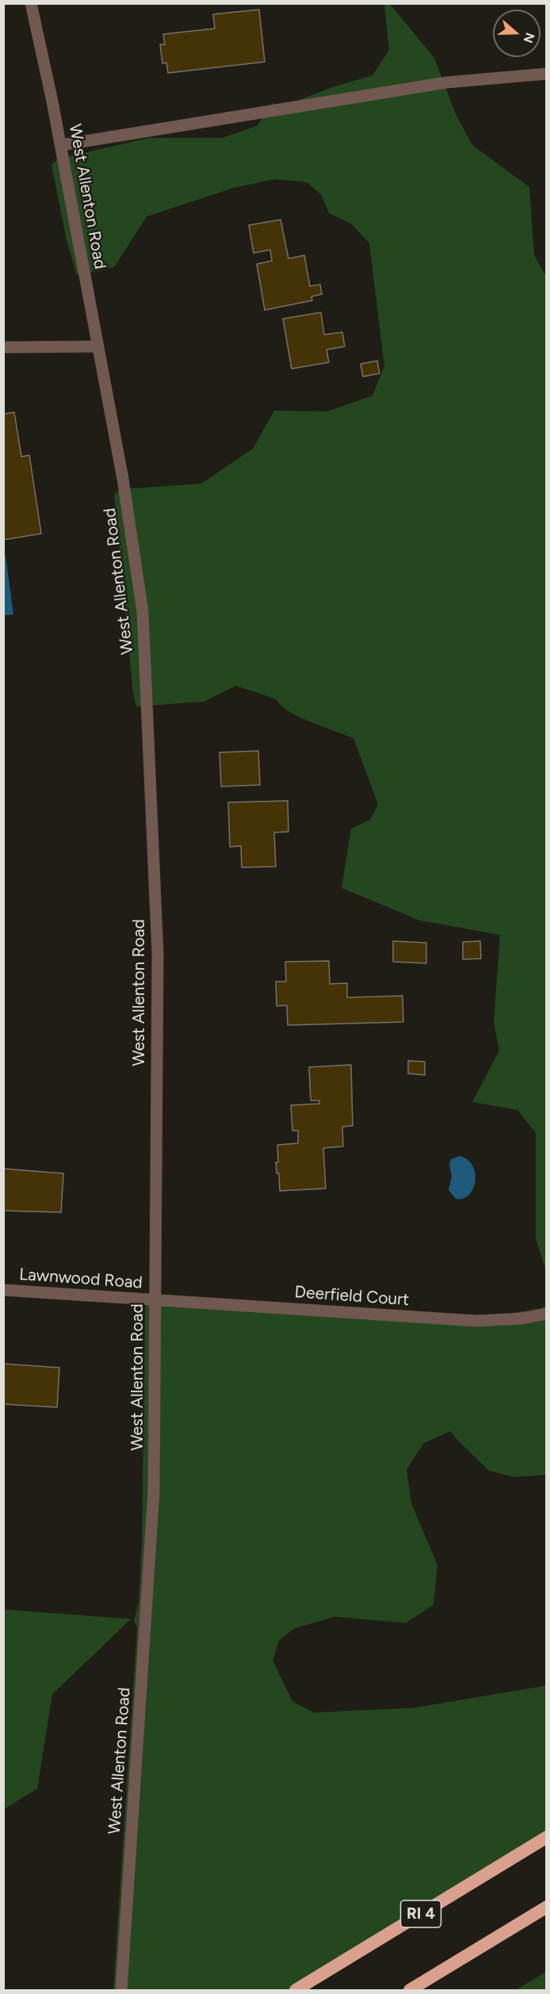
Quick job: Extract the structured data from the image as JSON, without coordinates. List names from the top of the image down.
{
  "streets": {
    "highway": ["RI 4"],
    "street": ["West Allenton Road", "Lawnwood Road", "Deerfield Court"]
  },
  "crossings": [
    ["West Allenton Road", "Lawnwood Road"],
    ["West Allenton Road", "Deerfield Court"],
    ["Lawnwood Road", "Deerfield Court"]
  ],
  "north": "right"
}
